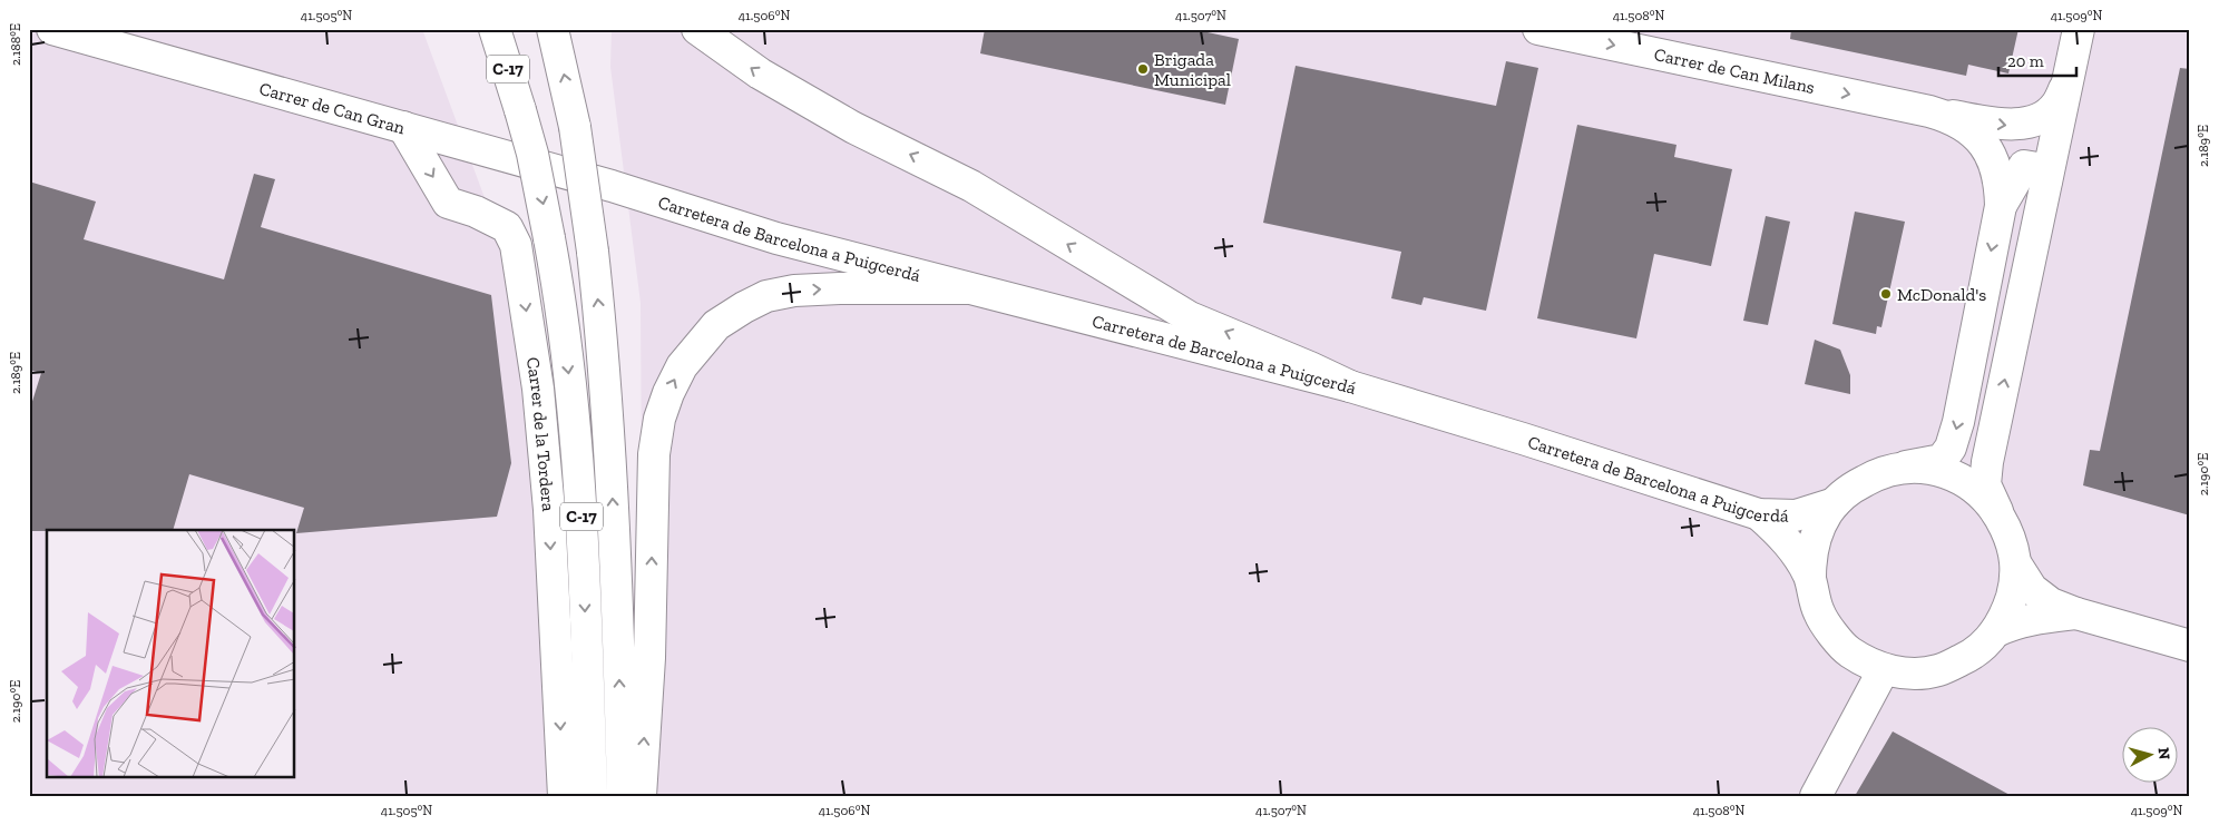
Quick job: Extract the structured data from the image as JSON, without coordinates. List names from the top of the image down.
{
  "streets": {
    "main road": [
      "C-17",
      "Carrer de Can Milans",
      "Carrer de Can Gran",
      "Carretera de Barcelona a Puigcerdá",
      "Carrer de la Tordera"
    ]
  },
  "crossings": [
    ["Carrer de Can Gran", "Carretera de Barcelona a Puigcerdá"],
    ["Carrer de Can Gran", "Carrer de la Tordera"]
  ],
  "places": ["Brigada Municipal", "McDonald's"],
  "scale_bar": "20 m",
  "north": "right",
  "coordinates": [
    "41.505°N",
    "41.506°N",
    "41.507°N",
    "41.508°N",
    "41.509°N",
    "2.188°E",
    "2.189°E",
    "2.190°E"
  ]
}
